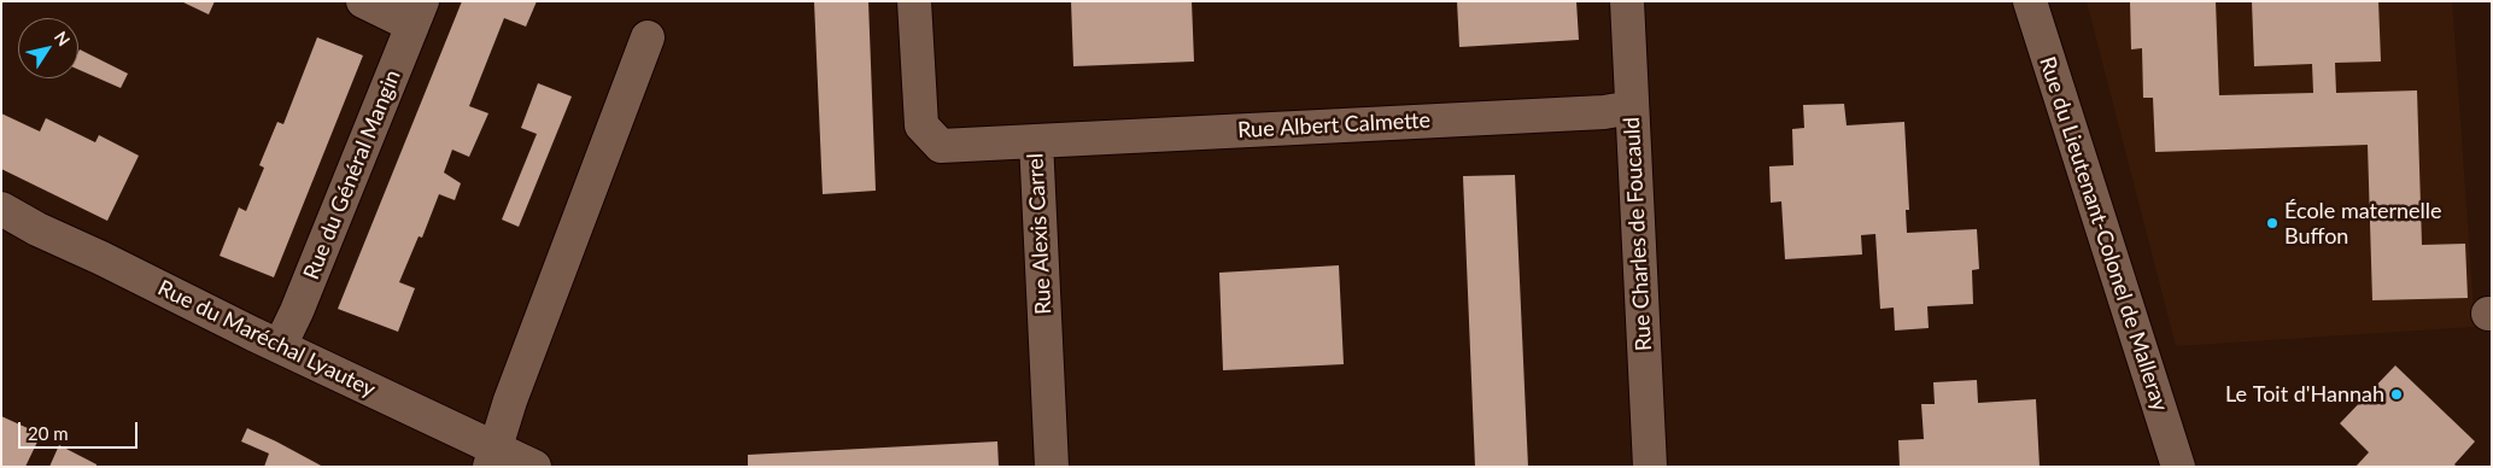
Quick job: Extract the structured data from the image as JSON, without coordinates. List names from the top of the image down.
{
  "streets": {
    "street": [
      "Rue Albert Calmette",
      "Rue du Général Mangin",
      "Rue Alexis Carrel",
      "Rue Charles de Foucauld",
      "Rue du Lieutenant-Colonel de Malleray",
      "Rue du Maréchal Lyautey"
    ]
  },
  "crossings": [
    ["Rue Albert Calmette", "Rue Alexis Carrel"],
    ["Rue Albert Calmette", "Rue Charles de Foucauld"],
    ["Rue du Général Mangin", "Rue du Maréchal Lyautey"]
  ],
  "places": ["École maternelle Buffon", "Le Toit d'Hannah"],
  "scale_bar": "20 m",
  "north": "top right"
}
